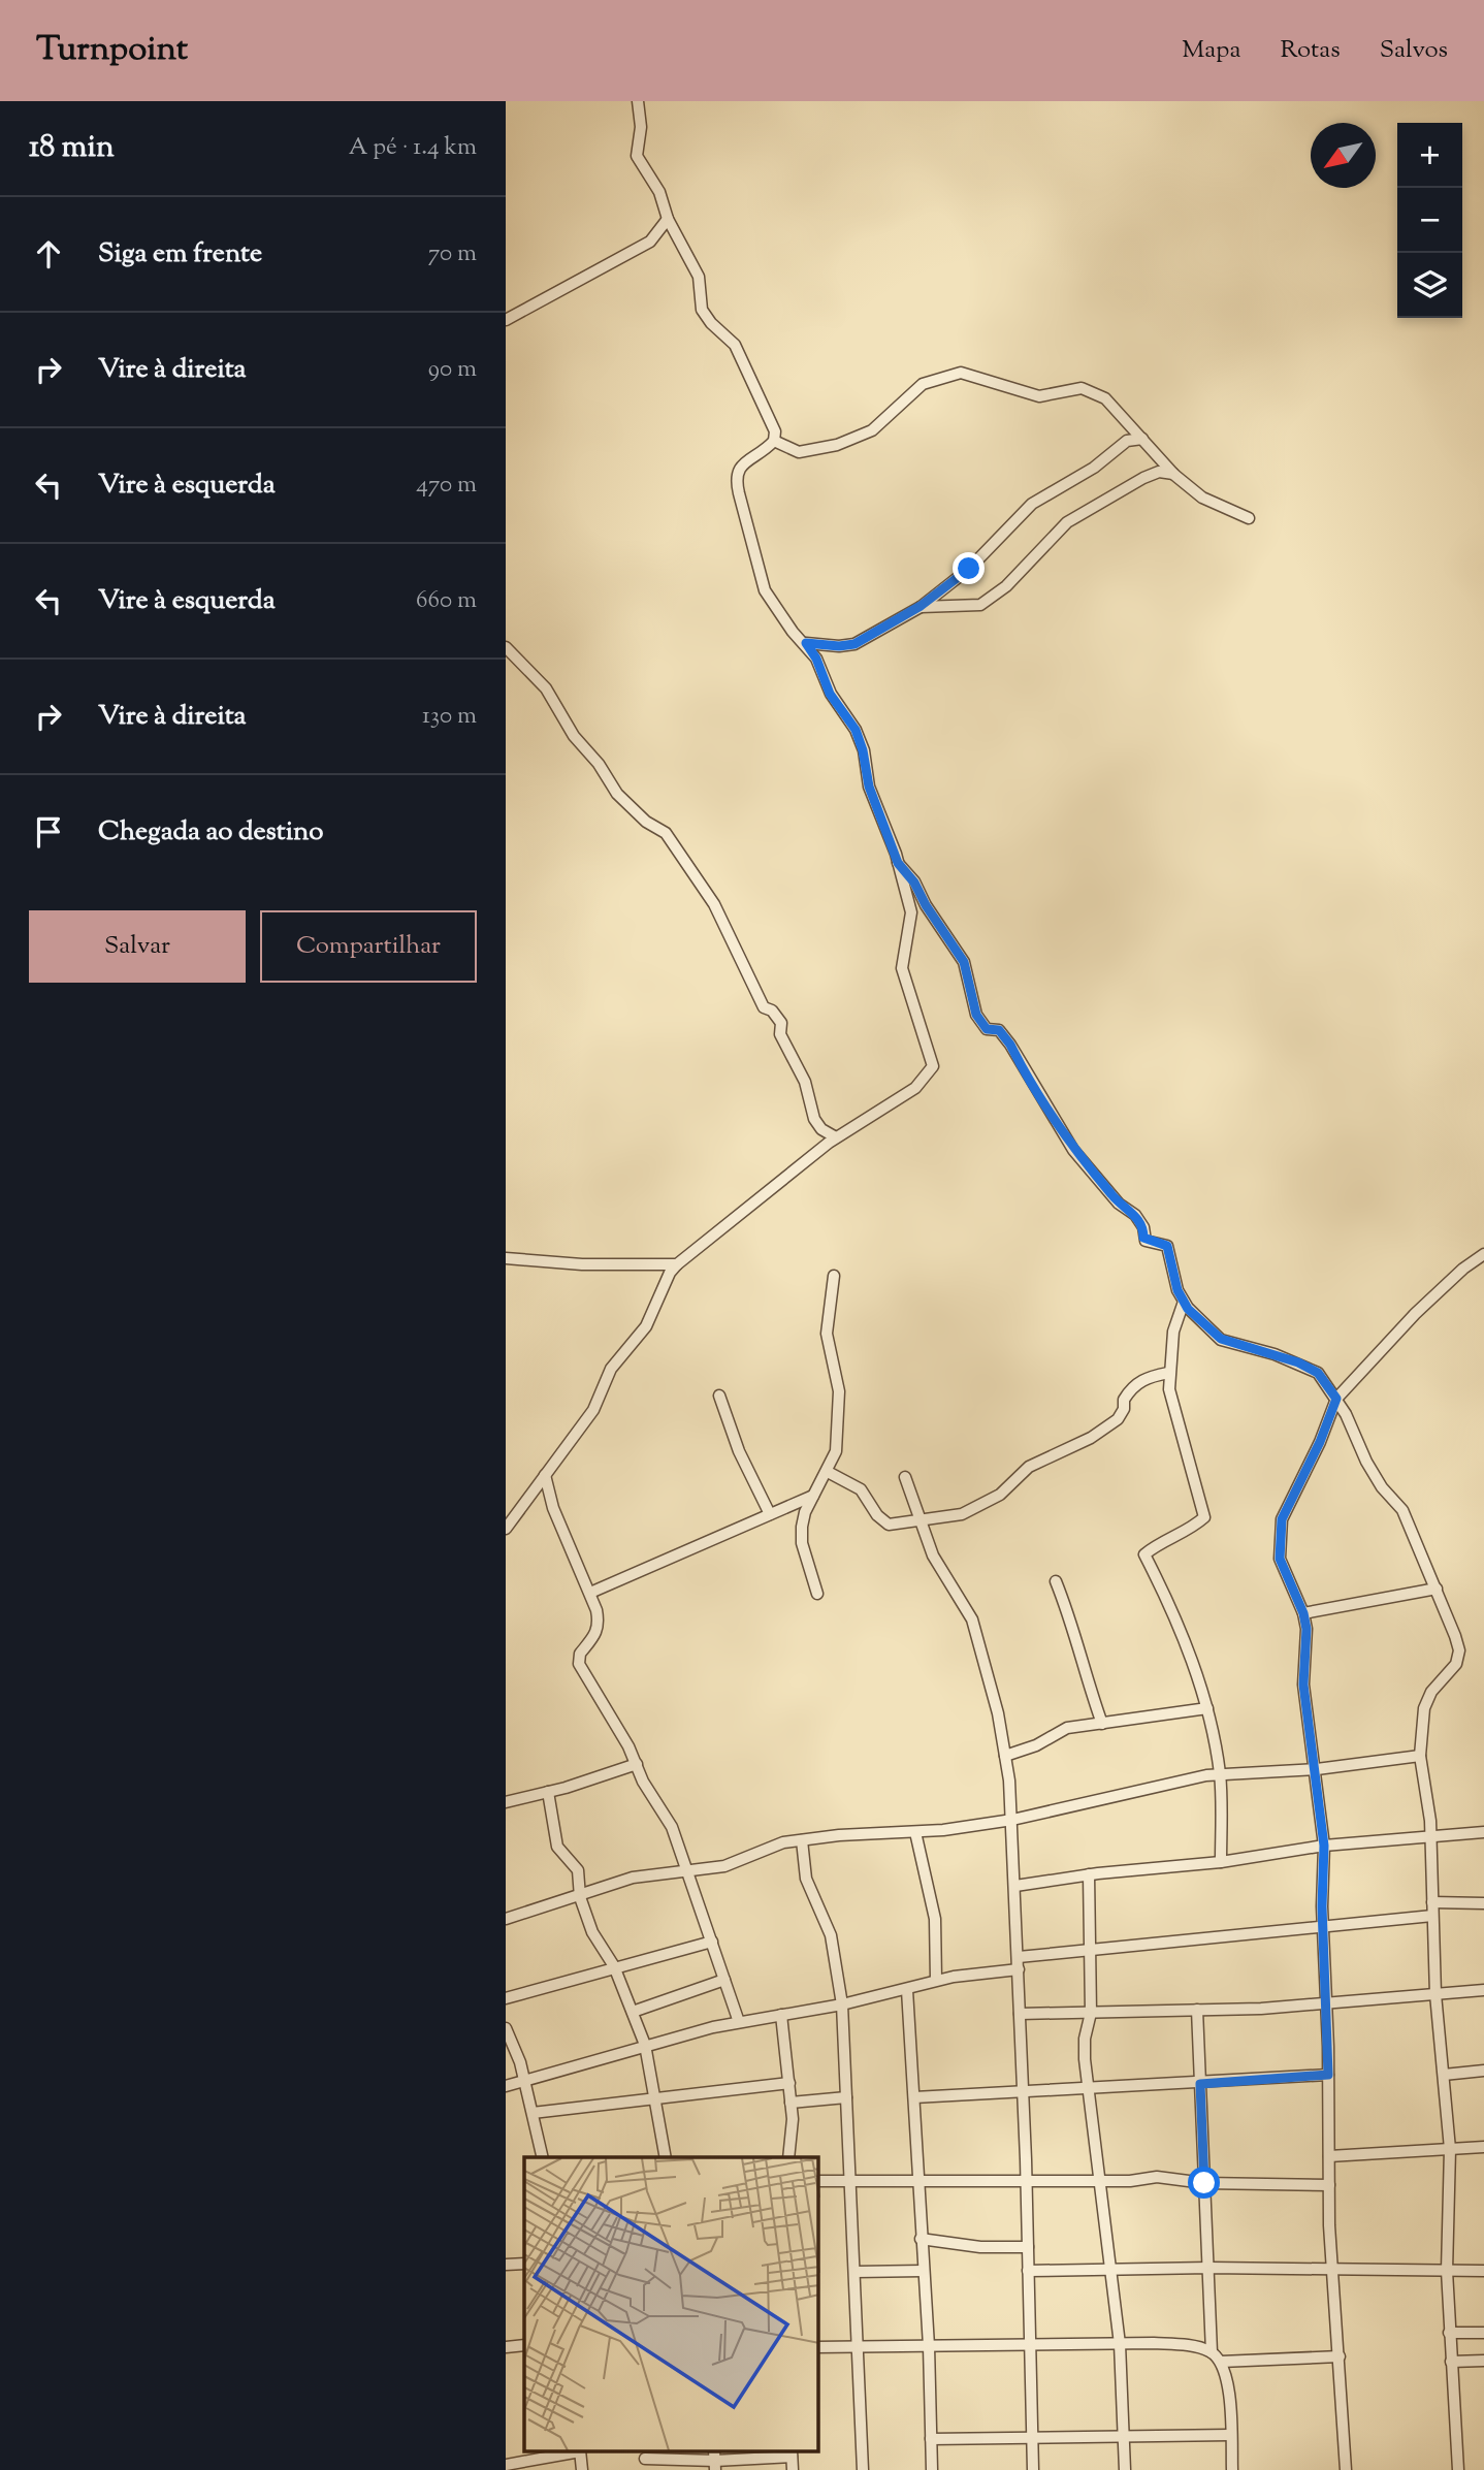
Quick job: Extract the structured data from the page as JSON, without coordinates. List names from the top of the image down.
{
  "north": "bottom left",
  "page": {
    "header": "Turnpoint",
    "nav": ["Mapa", "Rotas", "Salvos"],
    "heading": ["18 min", "A pé · 1.4 km"],
    "map_buttons": ["+", "−"],
    "list": [
      ["Siga em frente", "70 m"],
      ["Vire à direita", "90 m"],
      ["Vire à esquerda", "470 m"],
      ["Vire à esquerda", "660 m"],
      ["Vire à direita", "130 m"],
      "Chegada ao destino"
    ],
    "buttons": ["Salvar", "Compartilhar"]
  }
}
